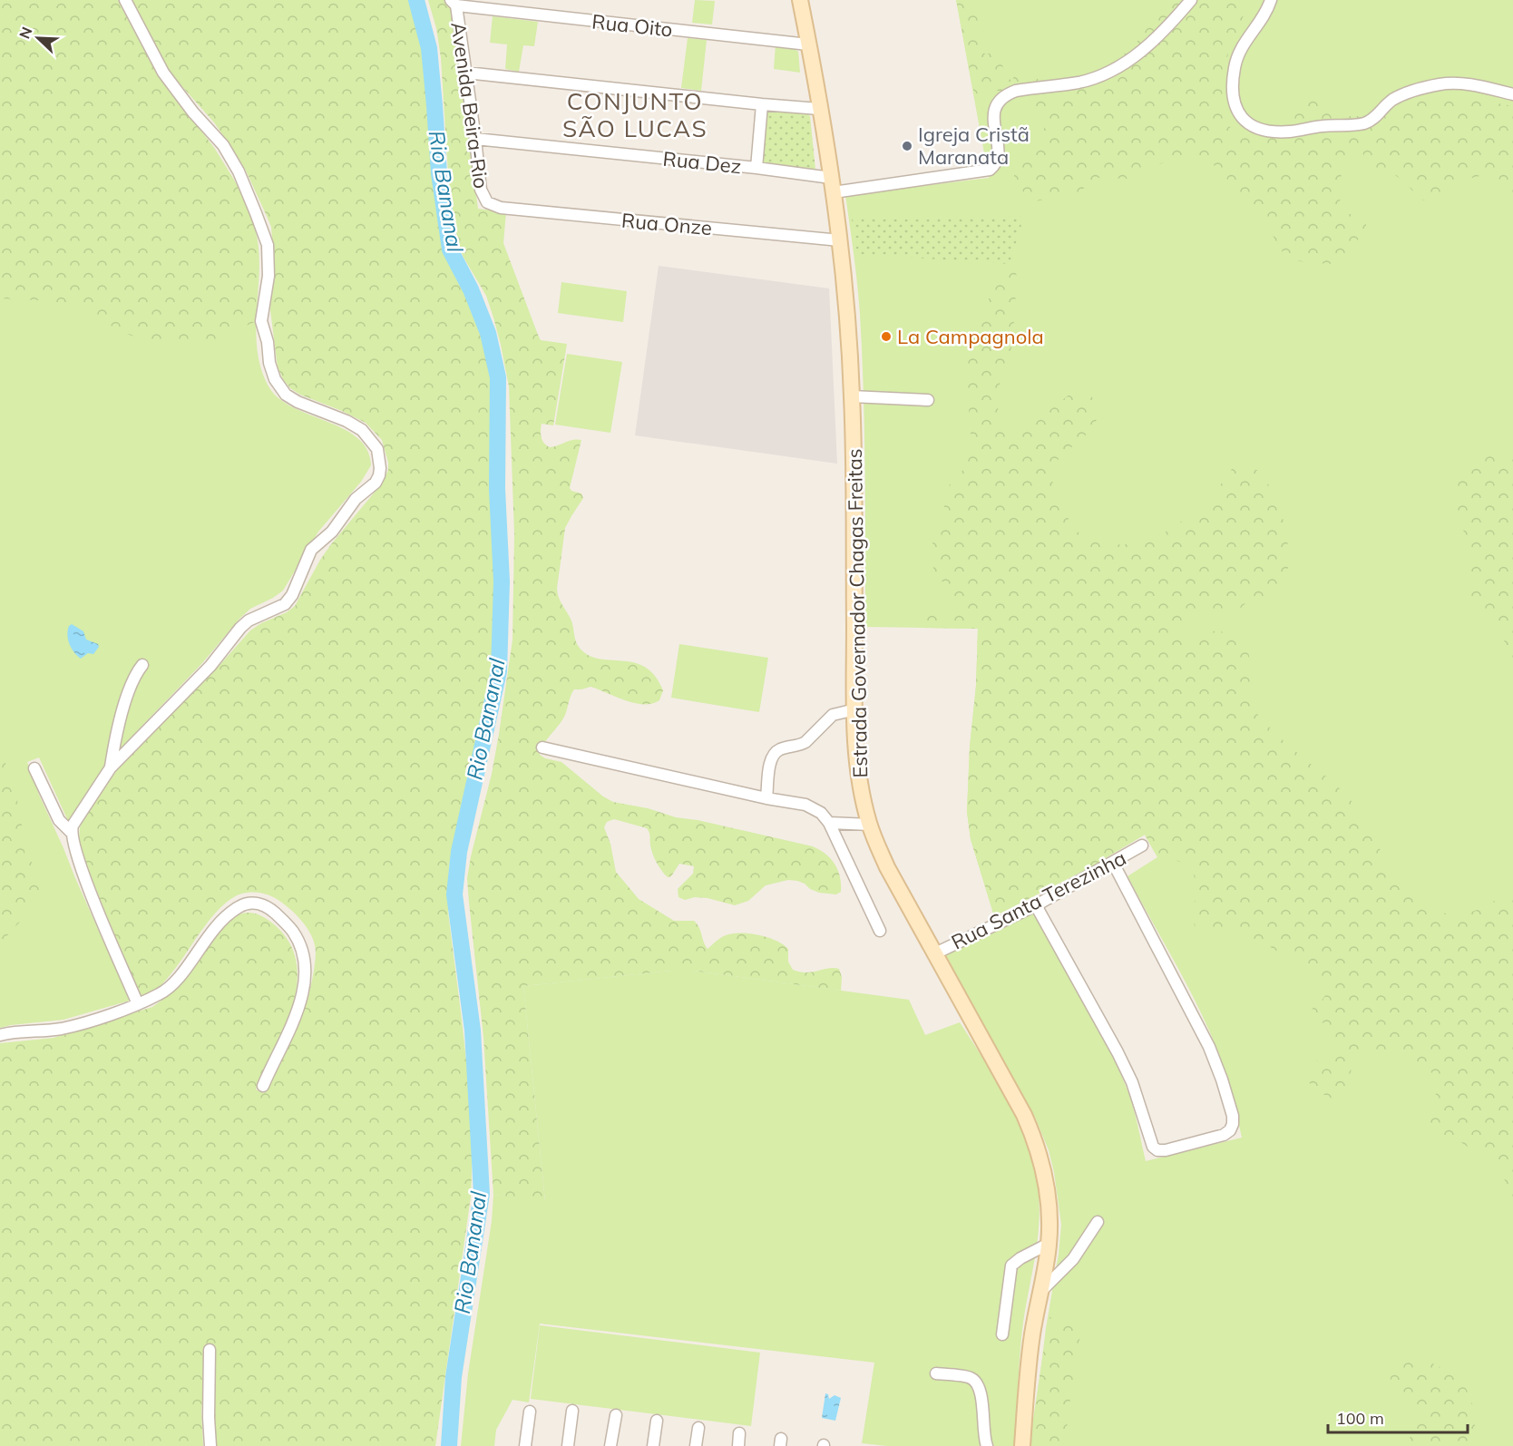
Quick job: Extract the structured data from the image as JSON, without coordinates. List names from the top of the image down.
{
  "streets": {
    "main road": ["Estrada Governador Chagas Freitas"],
    "street": [
      "Rua Oito",
      "Avenida Beira-Rio",
      "Rua Dez",
      "Rua Onze",
      "Rua Santa Terezinha"
    ]
  },
  "crossings": [
    ["Rua Oito", "Avenida Beira-Rio"],
    ["Rua Oito", "Estrada Governador Chagas Freitas"],
    ["Avenida Beira-Rio", "Rua Dez"],
    ["Avenida Beira-Rio", "Rua Onze"],
    ["Rua Dez", "Estrada Governador Chagas Freitas"],
    ["Rua Onze", "Estrada Governador Chagas Freitas"],
    ["Estrada Governador Chagas Freitas", "Rua Santa Terezinha"]
  ],
  "districts": ["CONJUNTO SÃO LUCAS"],
  "water": ["Rio Bananal"],
  "places": ["Igreja Cristã Maranata", "La Campagnola"],
  "scale_bar": "100 m",
  "north": "top left"
}
